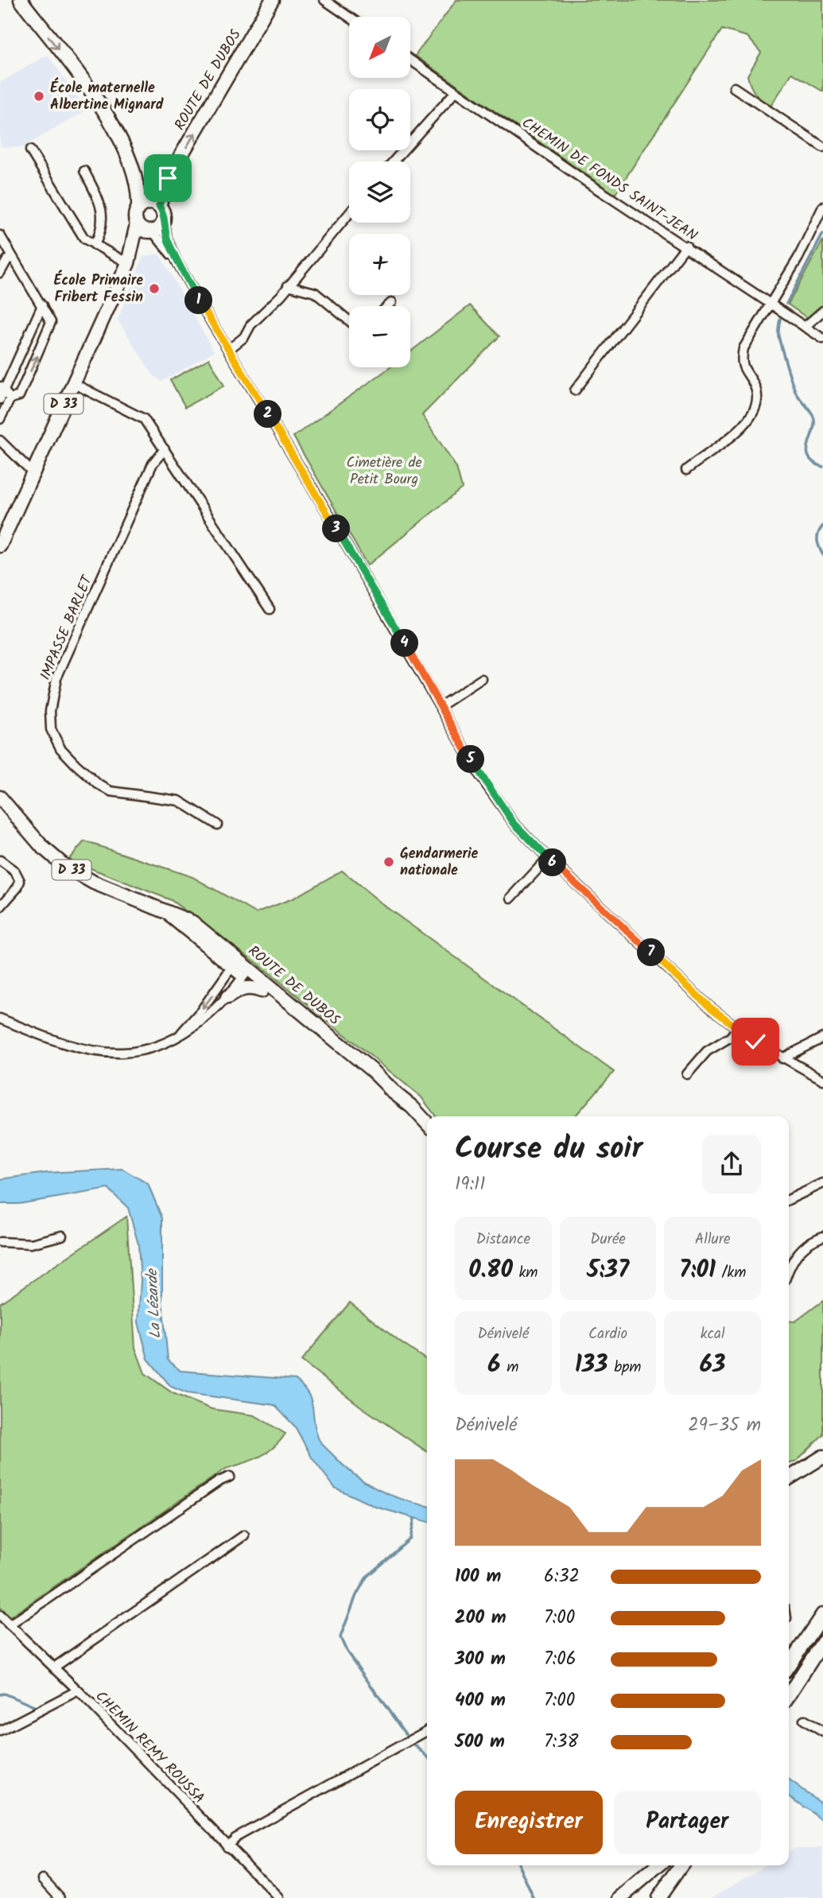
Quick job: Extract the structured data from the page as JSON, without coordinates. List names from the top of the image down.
{
  "streets": {
    "main road": ["ROUTE DE DUBOS", "D 33"],
    "street": ["CHEMIN DE FONDS SAINT-JEAN", "IMPASSE BARLET", "CHEMIN REMY ROUSSA"]
  },
  "crossings": [
    ["ROUTE DE DUBOS", "D 33"]
  ],
  "water": ["La Lézarde"],
  "parks": ["Cimetière de Petit Bourg"],
  "places": ["École maternelle Albertine Mignard", "École Primaire Fribert Fessin", "Gendarmerie nationale"],
  "north": "bottom left",
  "page": {
    "map_buttons": ["+", "−"],
    "pins": [
      "1",
      "2",
      "3",
      "4",
      "5",
      "6",
      "7"
    ],
    "heading": ["Course du soir", "19:11"],
    "stats": [
      ["Distance", "0.80 km"],
      ["Durée", "5:37"],
      ["Allure", "7:01 /km"],
      ["Dénivelé", "6 m"],
      ["Cardio", "133 bpm"],
      ["kcal", "63"]
    ],
    "chart": ["Dénivelé", "29–35 m"],
    "list": [
      {
        "name": "100 m",
        "note": "6:32"
      },
      {
        "name": "200 m",
        "note": "7:00"
      },
      {
        "name": "300 m",
        "note": "7:06"
      },
      {
        "name": "400 m",
        "note": "7:00"
      },
      {
        "name": "500 m",
        "note": "7:38"
      }
    ],
    "buttons": ["Enregistrer", "Partager"]
  }
}
